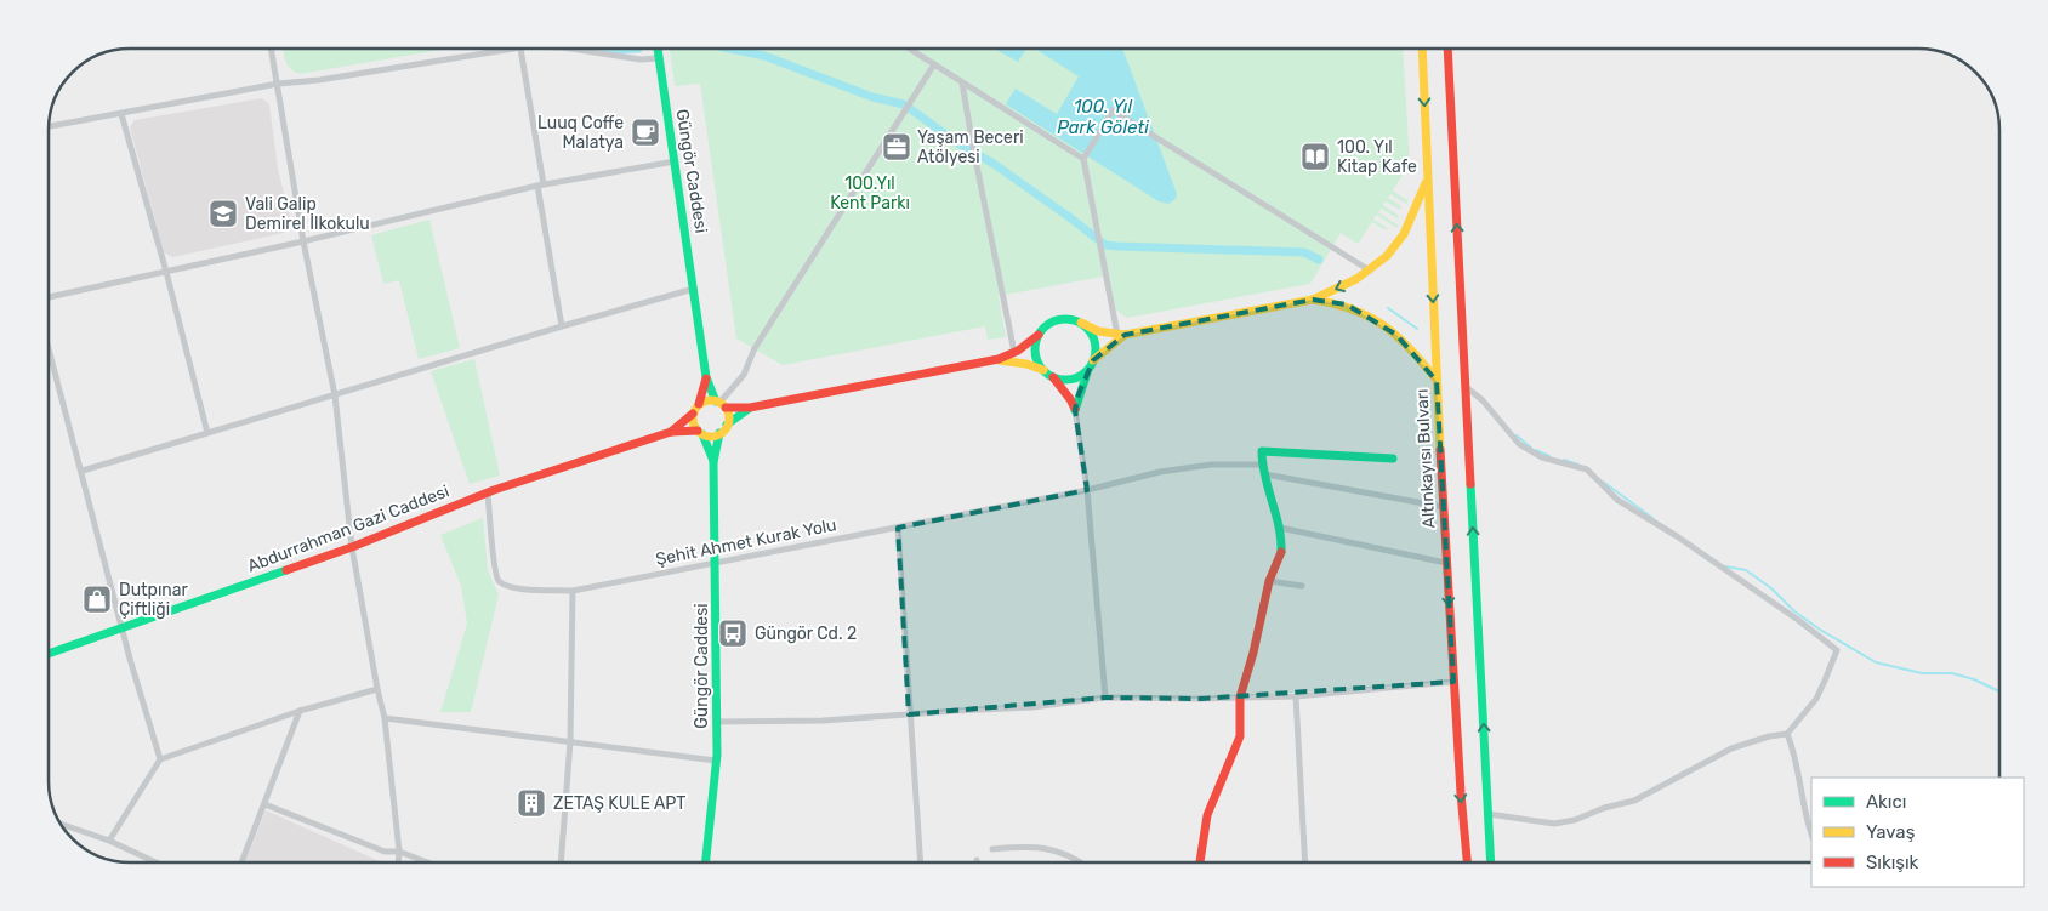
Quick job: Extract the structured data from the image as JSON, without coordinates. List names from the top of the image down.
{
  "streets": {
    "main road": ["Güngör Caddesi", "Altınkayısı Bulvarı", "Abdurrahman Gazi Caddesi"],
    "street": ["Şehit Ahmet Kurak Yolu"]
  },
  "crossings": [
    ["Güngör Caddesi", "Abdurrahman Gazi Caddesi"],
    ["Güngör Caddesi", "Şehit Ahmet Kurak Yolu"],
    ["Abdurrahman Gazi Caddesi", "Şehit Ahmet Kurak Yolu"]
  ],
  "water": ["100. Yıl Park Göleti"],
  "parks": ["100.Yıl Kent Parkı"],
  "places": {
    "cafe": ["Luuq Coffe Malatya"],
    "office": ["Yaşam Beceri Atölyesi"],
    "library": ["100. Yıl Kitap Kafe"],
    "school or university": ["Vali Galip Demirel İlkokulu"],
    "shop": ["Dutpınar Çiftliği"],
    "bus stop": ["Güngör Cd. 2"],
    "building": ["ZETAŞ KULE APT"]
  },
  "legend": ["Akıcı", "Yavaş", "Sıkışık"]
}
